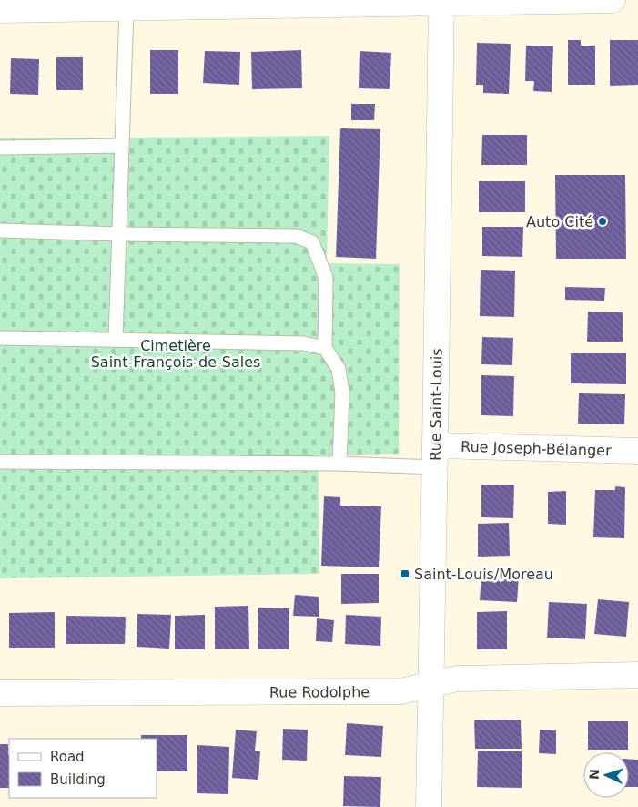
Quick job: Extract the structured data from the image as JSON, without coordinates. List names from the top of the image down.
{
  "streets": {
    "street": ["Rue Saint-Louis", "Rue Joseph-Bélanger", "Rue Rodolphe"]
  },
  "crossings": [
    ["Rue Saint-Louis", "Rue Joseph-Bélanger"],
    ["Rue Saint-Louis", "Rue Rodolphe"]
  ],
  "parks": ["Cimetière Saint-François-de-Sales"],
  "places": {
    "other": ["Auto Cité"],
    "transit": ["Saint-Louis/Moreau"]
  },
  "legend": ["Road", "Building"],
  "north": "left"
}
